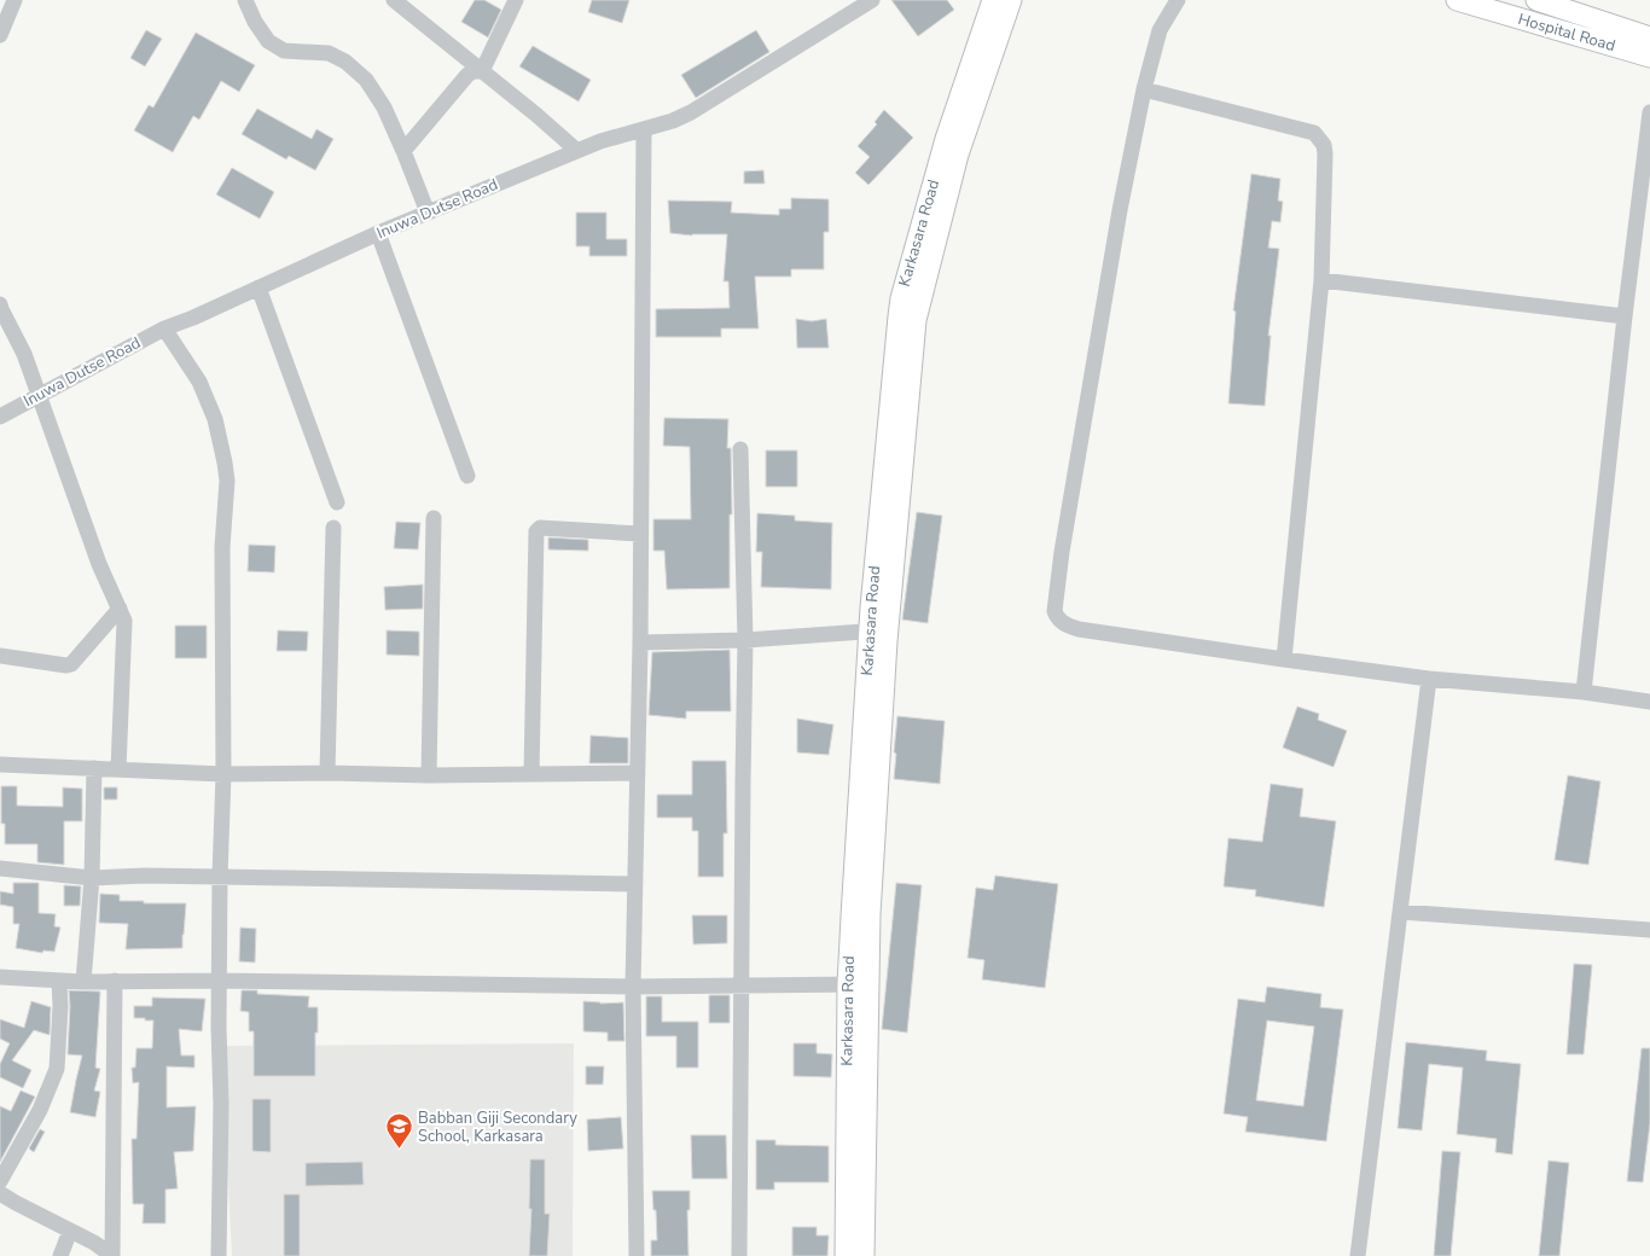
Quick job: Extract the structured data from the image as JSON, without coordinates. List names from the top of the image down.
{
  "streets": {
    "main road": ["Hospital Road", "Karkasara Road"],
    "street": ["Inuwa Dutse Road"]
  },
  "places": {
    "school or university": ["Babban Giji Secondary School, Karkasara"]
  }
}
